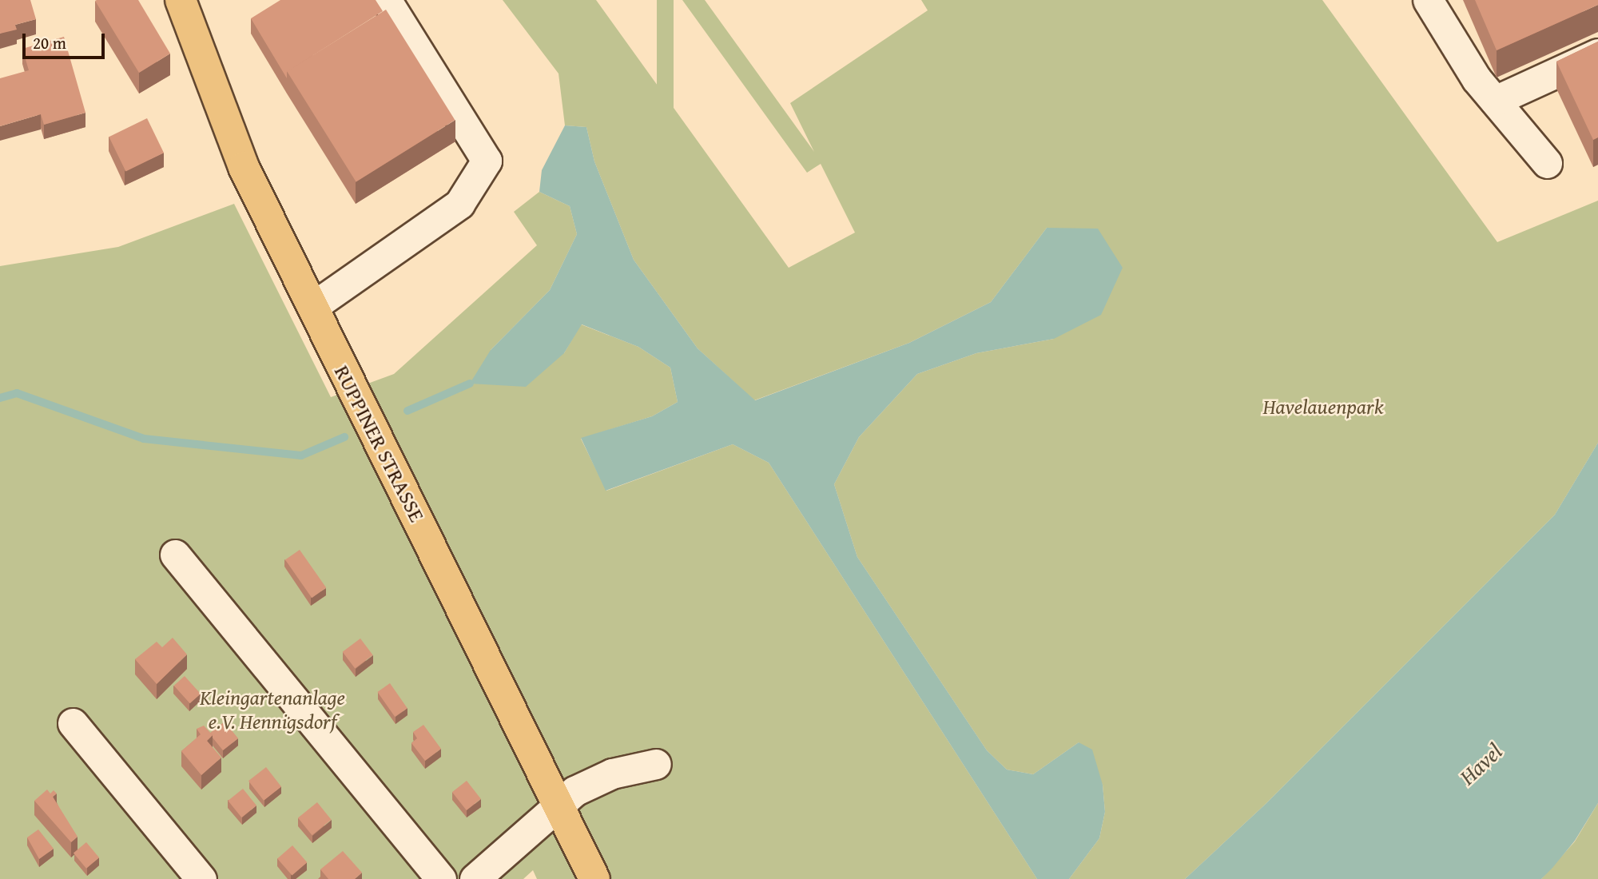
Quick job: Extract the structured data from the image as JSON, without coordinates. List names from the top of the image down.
{
  "streets": {
    "main road": ["RUPPINER STRASSE"]
  },
  "water": ["Havel"],
  "parks": ["Havelauenpark", "Kleingartenanlage e.V. Hennigsdorf"],
  "scale_bar": "20 m"
}
